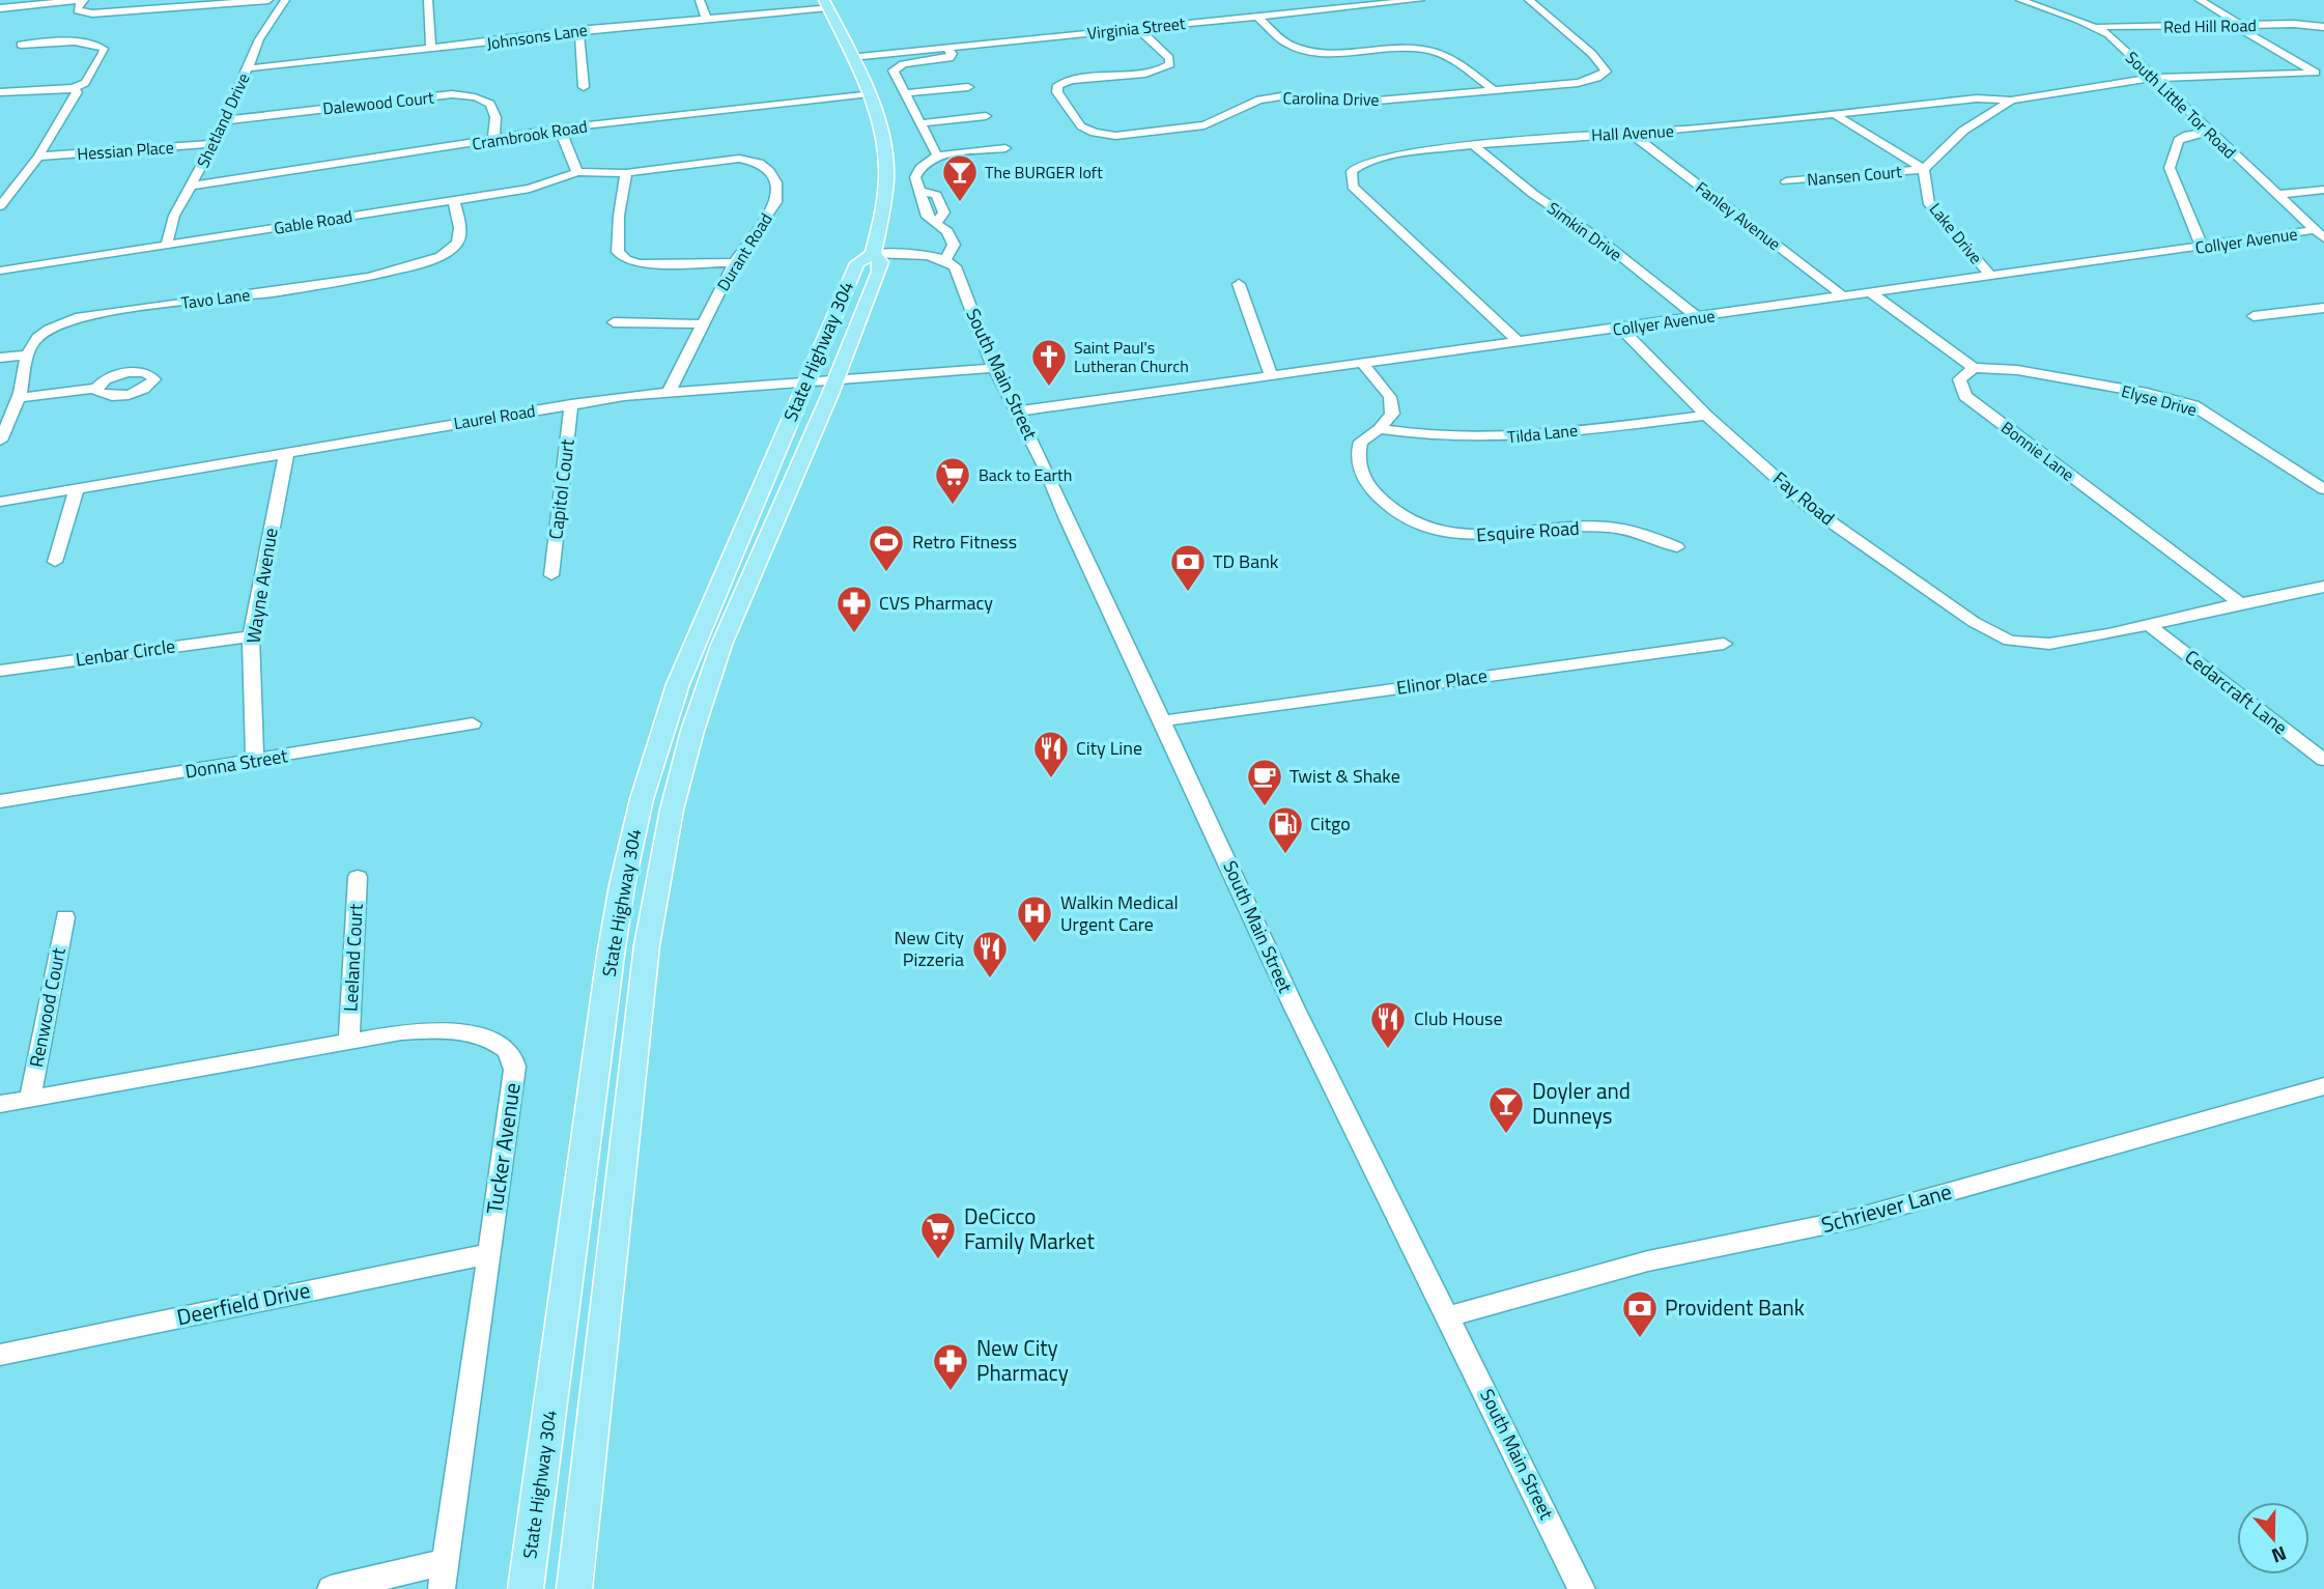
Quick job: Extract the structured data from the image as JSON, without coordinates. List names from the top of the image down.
{
  "streets": {
    "main road": ["State Highway 304"],
    "street": [
      "Red Hill Road",
      "Virginia Street",
      "Johnsons Lane",
      "Carolina Drive",
      "Dalewood Court",
      "South Little Tor Road",
      "Shetland Drive",
      "Hall Avenue",
      "Crambrook Road",
      "Hessian Place",
      "Nansen Court",
      "Fanley Avenue",
      "Gable Road",
      "Simkin Drive",
      "Lake Drive",
      "Collyer Avenue",
      "Durant Road",
      "Tavo Lane",
      "South Main Street",
      "Elyse Drive",
      "Laurel Road",
      "Tilda Lane",
      "Bonnie Lane",
      "Capitol Court",
      "Fay Road",
      "Esquire Road",
      "Wayne Avenue",
      "Lenbar Circle",
      "Elinor Place",
      "Cedarcraft Lane",
      "Donna Street",
      "Leeland Court",
      "Renwood Court",
      "Tucker Avenue",
      "Schriever Lane",
      "Deerfield Drive"
    ]
  },
  "crossings": [
    ["Red Hill Road", "South Little Tor Road"],
    ["Virginia Street", "Carolina Drive"],
    ["Johnsons Lane", "Shetland Drive"],
    ["Dalewood Court", "Shetland Drive"],
    ["Dalewood Court", "Crambrook Road"],
    ["South Little Tor Road", "Hall Avenue"],
    ["South Little Tor Road", "Collyer Avenue"],
    ["Shetland Drive", "Crambrook Road"],
    ["Shetland Drive", "Hessian Place"],
    ["Shetland Drive", "Gable Road"],
    ["Hall Avenue", "Fanley Avenue"],
    ["Hall Avenue", "Simkin Drive"],
    ["Hall Avenue", "Collyer Avenue"],
    ["Nansen Court", "Lake Drive"],
    ["Fanley Avenue", "Collyer Avenue"],
    ["Gable Road", "Durant Road"],
    ["Gable Road", "Tavo Lane"],
    ["Simkin Drive", "Collyer Avenue"],
    ["Lake Drive", "Collyer Avenue"],
    ["Collyer Avenue", "South Main Street"],
    ["Collyer Avenue", "Fay Road"],
    ["Collyer Avenue", "Esquire Road"],
    ["Durant Road", "Laurel Road"],
    ["State Highway 304", "Laurel Road"],
    ["South Main Street", "Laurel Road"],
    ["South Main Street", "Elinor Place"],
    ["South Main Street", "Schriever Lane"],
    ["Elyse Drive", "Bonnie Lane"],
    ["Laurel Road", "Capitol Court"],
    ["Laurel Road", "Wayne Avenue"],
    ["Tilda Lane", "Fay Road"],
    ["Tilda Lane", "Esquire Road"],
    ["Fay Road", "Cedarcraft Lane"],
    ["Wayne Avenue", "Lenbar Circle"],
    ["Wayne Avenue", "Donna Street"],
    ["Leeland Court", "Tucker Avenue"],
    ["Renwood Court", "Tucker Avenue"],
    ["Tucker Avenue", "Deerfield Drive"]
  ],
  "places": {
    "bar": ["The BURGER loft", "Doyler and Dunneys"],
    "church": ["Saint Paul's Lutheran Church"],
    "supermarket": ["Back to Earth", "DeCicco Family Market"],
    "sports": ["Retro Fitness"],
    "bank": ["TD Bank", "Provident Bank"],
    "pharmacy": ["CVS Pharmacy", "New City Pharmacy"],
    "restaurant": ["City Line", "New City Pizzeria", "Club House"],
    "cafe": ["Twist & Shake"],
    "fuel station": ["Citgo"],
    "hospital": ["Walkin Medical Urgent Care"]
  },
  "north": "bottom"
}
